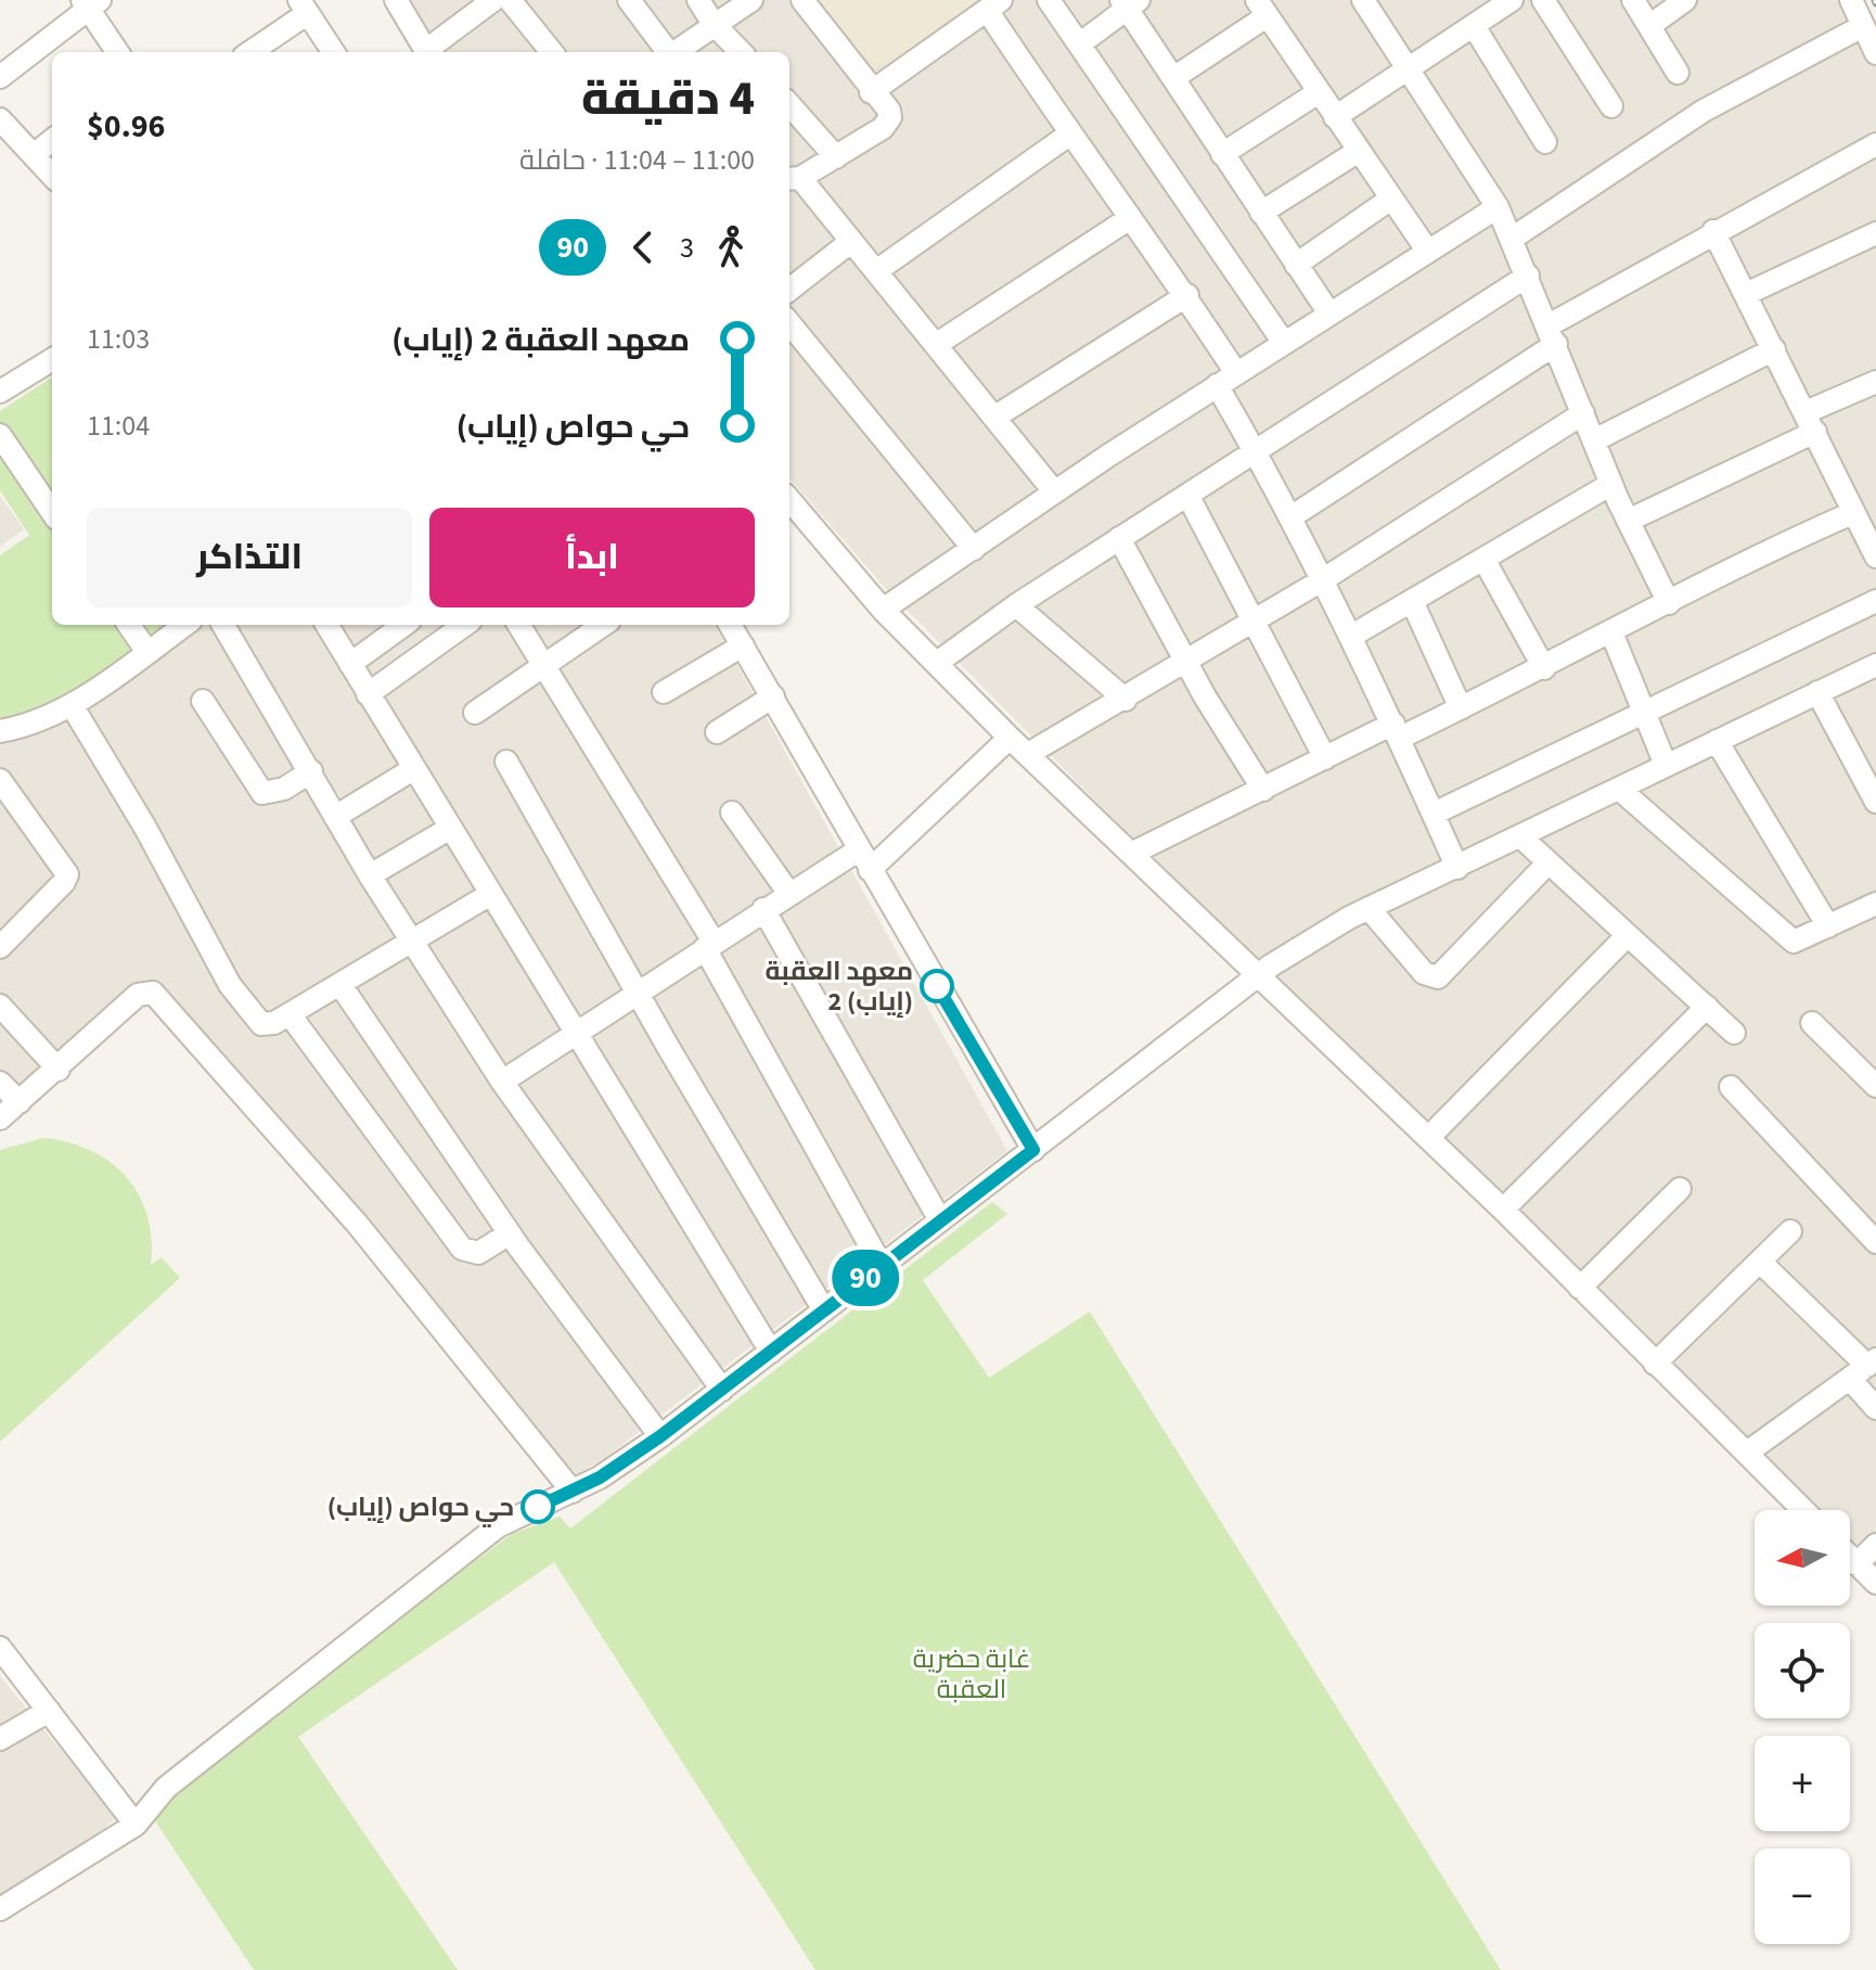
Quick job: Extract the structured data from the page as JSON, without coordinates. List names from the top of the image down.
{
  "parks": ["غابة حضرية العقبة"],
  "places": ["معهد العقبة 2 (إياب)", "حي حواص (إياب)"],
  "lines": ["bus line 90"],
  "north": "left",
  "page": {
    "on_map": "90",
    "heading": ["4 دقيقة", "11:00 – 11:04 · حافلة", "$0.96"],
    "legs": ["3", "90"],
    "list": [
      {
        "name": "معهد العقبة 2 (إياب)",
        "value": "11:03"
      },
      {
        "name": "حي حواص (إياب)",
        "value": "11:04"
      }
    ],
    "buttons": ["ابدأ", "التذاكر"],
    "map_buttons": ["+", "−"]
  }
}
